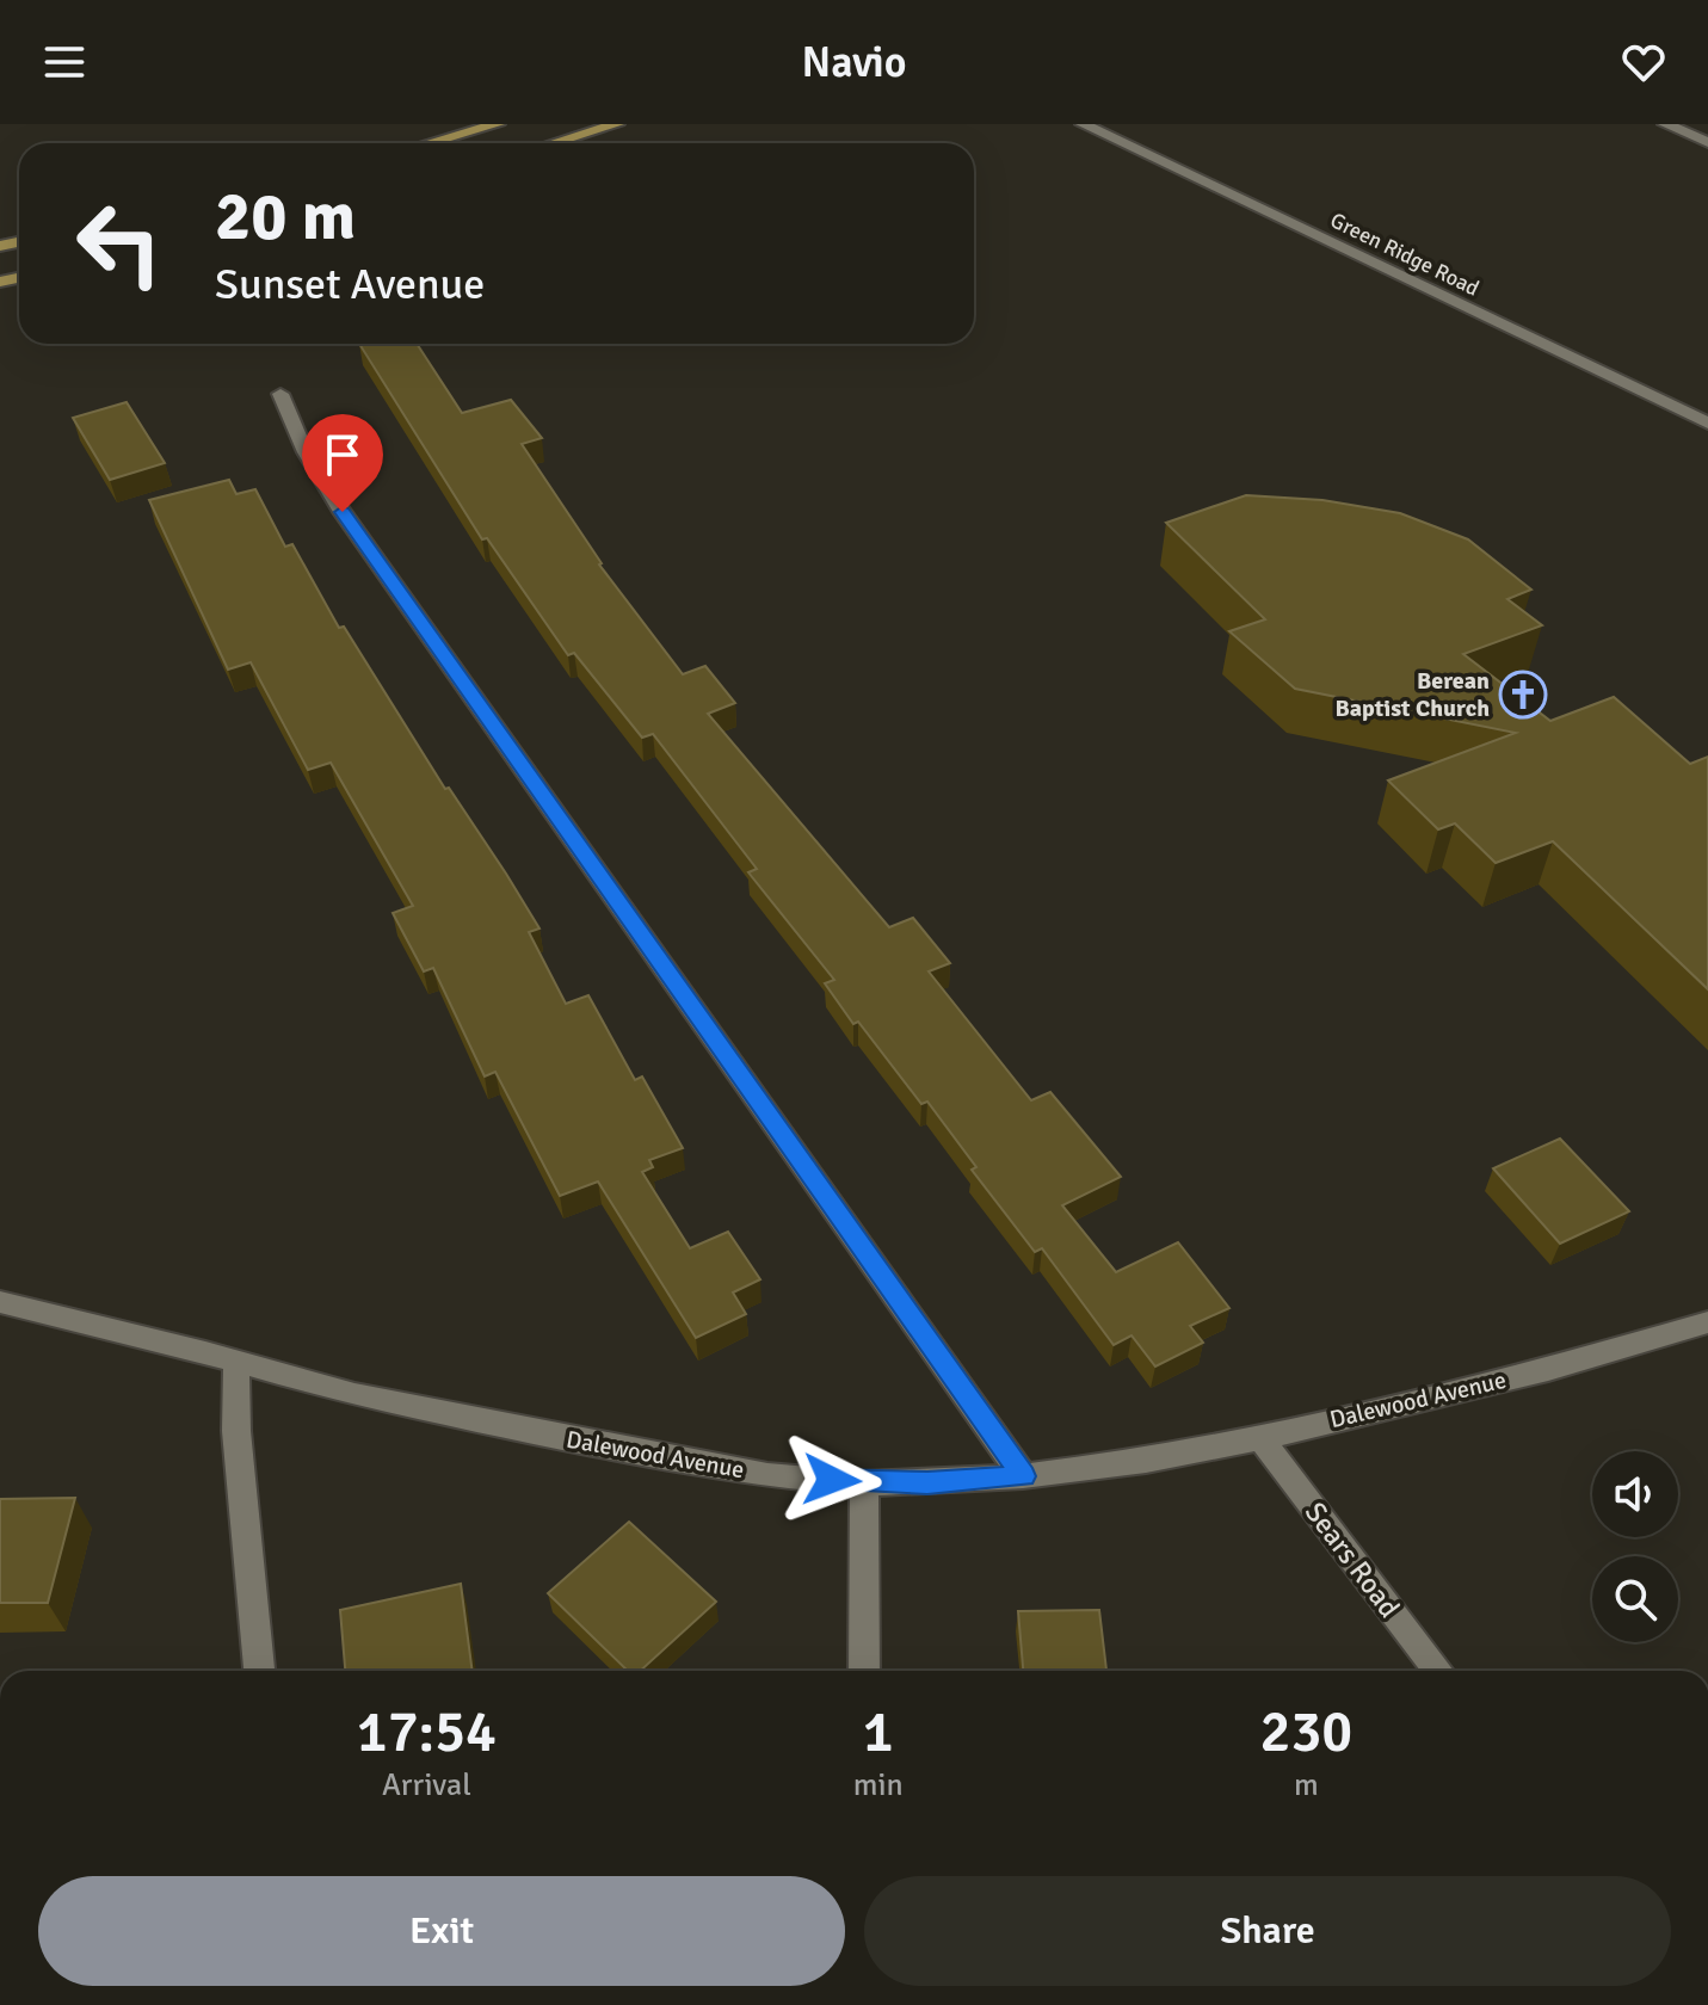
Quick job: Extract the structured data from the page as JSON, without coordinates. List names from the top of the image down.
{
  "streets": {
    "street": ["Green Ridge Road", "Dalewood Avenue", "Sears Road"]
  },
  "crossings": [
    ["Dalewood Avenue", "Sears Road"]
  ],
  "places": {
    "church": ["Berean Baptist Church"]
  },
  "page": {
    "header": "Navio",
    "turn": ["20 m", "Sunset Avenue"],
    "eta": [
      "17:54",
      "Arrival",
      "1",
      "min",
      "230",
      "m"
    ],
    "buttons": ["Exit", "Share"]
  }
}
